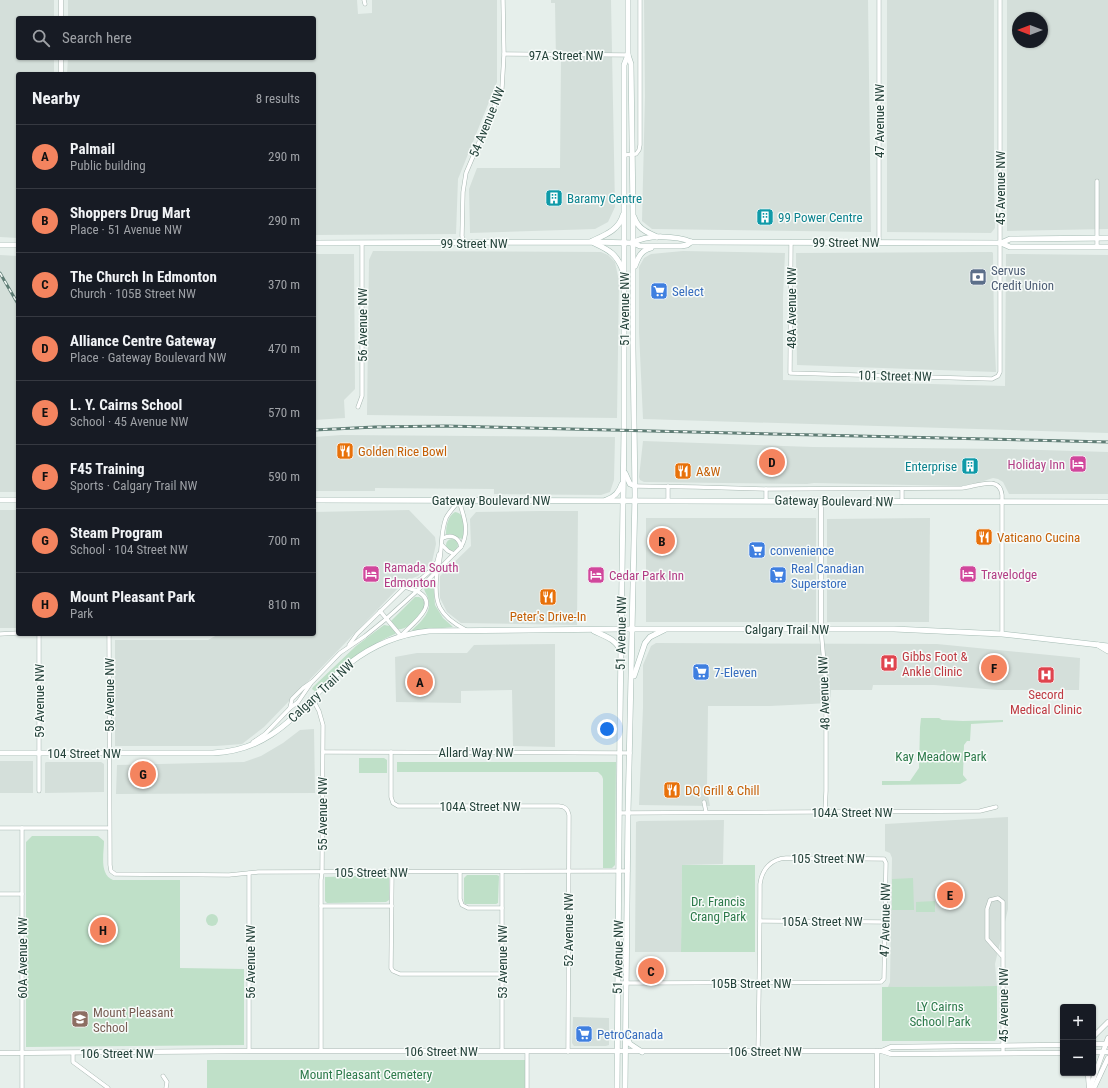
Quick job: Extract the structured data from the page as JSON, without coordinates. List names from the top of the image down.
{
  "streets": {
    "main road": [
      "99 Street NW",
      "51 Avenue NW",
      "Gateway Boulevard NW",
      "Calgary Trail NW",
      "104 Street NW"
    ],
    "street": [
      "97A Street NW",
      "47 Avenue NW",
      "54 Avenue NW",
      "45 Avenue NW",
      "48A Avenue NW",
      "56 Avenue NW",
      "101 Street NW",
      "48 Avenue NW",
      "58 Avenue NW",
      "59 Avenue NW",
      "Allard Way NW",
      "104A Street NW",
      "55 Avenue NW",
      "105 Street NW",
      "105A Street NW",
      "52 Avenue NW",
      "60A Avenue NW",
      "53 Avenue NW",
      "105B Street NW",
      "106 Street NW"
    ]
  },
  "crossings": [
    ["97A Street NW", "54 Avenue NW"],
    ["97A Street NW", "51 Avenue NW"],
    ["47 Avenue NW", "99 Street NW"],
    ["47 Avenue NW", "105 Street NW"],
    ["47 Avenue NW", "105A Street NW"],
    ["47 Avenue NW", "105B Street NW"],
    ["54 Avenue NW", "99 Street NW"],
    ["45 Avenue NW", "99 Street NW"],
    ["45 Avenue NW", "101 Street NW"],
    ["45 Avenue NW", "106 Street NW"],
    ["99 Street NW", "48A Avenue NW"],
    ["99 Street NW", "51 Avenue NW"],
    ["99 Street NW", "56 Avenue NW"],
    ["48A Avenue NW", "101 Street NW"],
    ["51 Avenue NW", "Gateway Boulevard NW"],
    ["51 Avenue NW", "Calgary Trail NW"],
    ["51 Avenue NW", "Allard Way NW"],
    ["51 Avenue NW", "104A Street NW"],
    ["51 Avenue NW", "105 Street NW"],
    ["51 Avenue NW", "105B Street NW"],
    ["51 Avenue NW", "106 Street NW"],
    ["56 Avenue NW", "105 Street NW"],
    ["56 Avenue NW", "106 Street NW"],
    ["Gateway Boulevard NW", "Calgary Trail NW"],
    ["Gateway Boulevard NW", "48 Avenue NW"],
    ["Calgary Trail NW", "48 Avenue NW"],
    ["Calgary Trail NW", "104 Street NW"],
    ["Calgary Trail NW", "55 Avenue NW"],
    ["48 Avenue NW", "104A Street NW"],
    ["58 Avenue NW", "104 Street NW"],
    ["58 Avenue NW", "105 Street NW"],
    ["59 Avenue NW", "104 Street NW"],
    ["Allard Way NW", "104A Street NW"],
    ["Allard Way NW", "55 Avenue NW"],
    ["104A Street NW", "52 Avenue NW"],
    ["55 Avenue NW", "105 Street NW"],
    ["55 Avenue NW", "106 Street NW"],
    ["105 Street NW", "105A Street NW"],
    ["105 Street NW", "52 Avenue NW"],
    ["105 Street NW", "53 Avenue NW"],
    ["52 Avenue NW", "106 Street NW"],
    ["60A Avenue NW", "106 Street NW"],
    ["53 Avenue NW", "106 Street NW"]
  ],
  "parks": [
    "Kay Meadow Park",
    "Dr. Francis Crang Park",
    "LY Cairns School Park",
    "Mount Pleasant Cemetery"
  ],
  "places": {
    "building": ["Baramy Centre", "99 Power Centre", "Enterprise"],
    "bank": ["Servus Credit Union"],
    "supermarket": [
      "Select",
      "convenience",
      "Real Canadian Superstore",
      "7-Eleven",
      "PetroCanada"
    ],
    "restaurant": [
      "Golden Rice Bowl",
      "A&W",
      "Vaticano Cucina",
      "Peter's Drive-In",
      "DQ Grill & Chill"
    ],
    "hotel": [
      "Holiday Inn",
      "Ramada South Edmonton",
      "Travelodge",
      "Cedar Park Inn"
    ],
    "hospital": ["Gibbs Foot & Ankle Clinic", "Secord Medical Clinic"],
    "school or university": ["Mount Pleasant School"]
  },
  "north": "left",
  "page": {
    "search": "Search here",
    "heading": ["Nearby", "8 results"],
    "list": [
      {
        "mark": "A",
        "name": "Palmail",
        "note": "Public building",
        "value": "290 m"
      },
      {
        "mark": "B",
        "name": "Shoppers Drug Mart",
        "note": "Place · 51 Avenue NW",
        "value": "290 m"
      },
      {
        "mark": "C",
        "name": "The Church In Edmonton",
        "note": "Church · 105B Street NW",
        "value": "370 m"
      },
      {
        "mark": "D",
        "name": "Alliance Centre Gateway",
        "note": "Place · Gateway Boulevard NW",
        "value": "470 m"
      },
      {
        "mark": "E",
        "name": "L. Y. Cairns School",
        "note": "School · 45 Avenue NW",
        "value": "570 m"
      },
      {
        "mark": "F",
        "name": "F45 Training",
        "note": "Sports · Calgary Trail NW",
        "value": "590 m"
      },
      {
        "mark": "G",
        "name": "Steam Program",
        "note": "School · 104 Street NW",
        "value": "700 m"
      },
      {
        "mark": "H",
        "name": "Mount Pleasant Park",
        "note": "Park",
        "value": "810 m"
      }
    ],
    "pins": [
      "D",
      "B",
      "F",
      "A",
      "G",
      "E",
      "H",
      "C"
    ],
    "map_buttons": ["+", "−"]
  }
}
